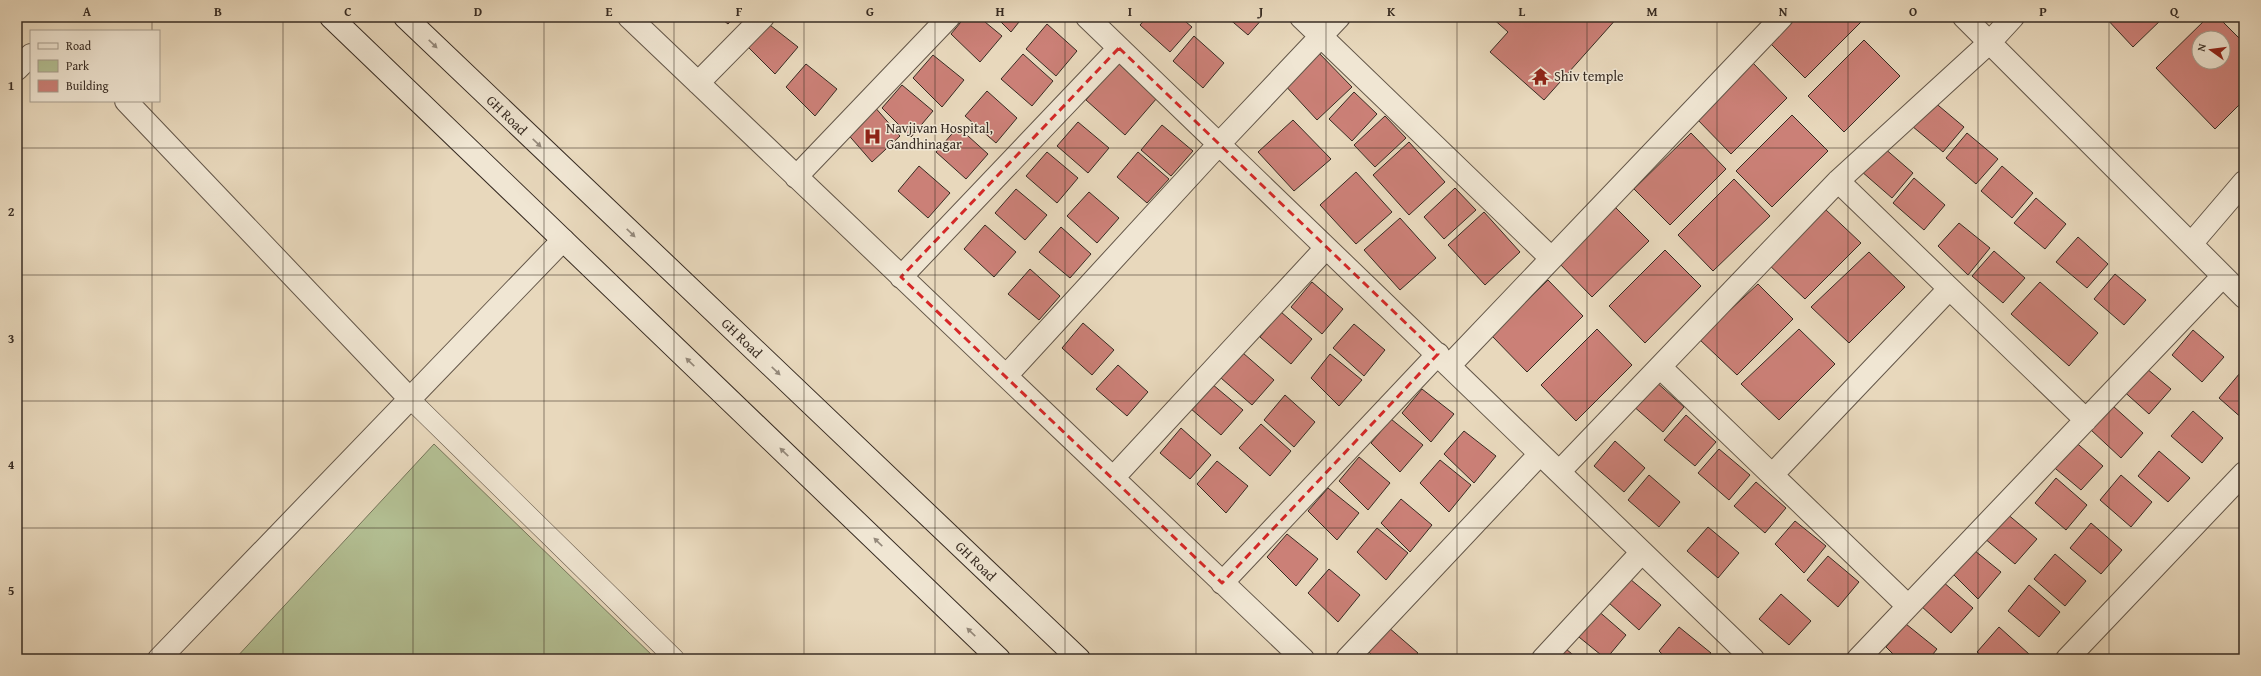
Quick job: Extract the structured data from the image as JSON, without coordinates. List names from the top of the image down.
{
  "streets": {
    "street": ["GH Road"]
  },
  "places": {
    "temple": ["Shiv temple"],
    "hospital": ["Navjivan Hospital, Gandhinagar"]
  },
  "legend": ["Road", "Park", "Building"],
  "north": "left",
  "grid": {
    "columns": [
      "A",
      "B",
      "C",
      "D",
      "E",
      "F",
      "G",
      "H",
      "I",
      "J",
      "K",
      "L",
      "M",
      "N",
      "O",
      "P",
      "Q"
    ],
    "rows": [
      "1",
      "2",
      "3",
      "4",
      "5"
    ]
  }
}
